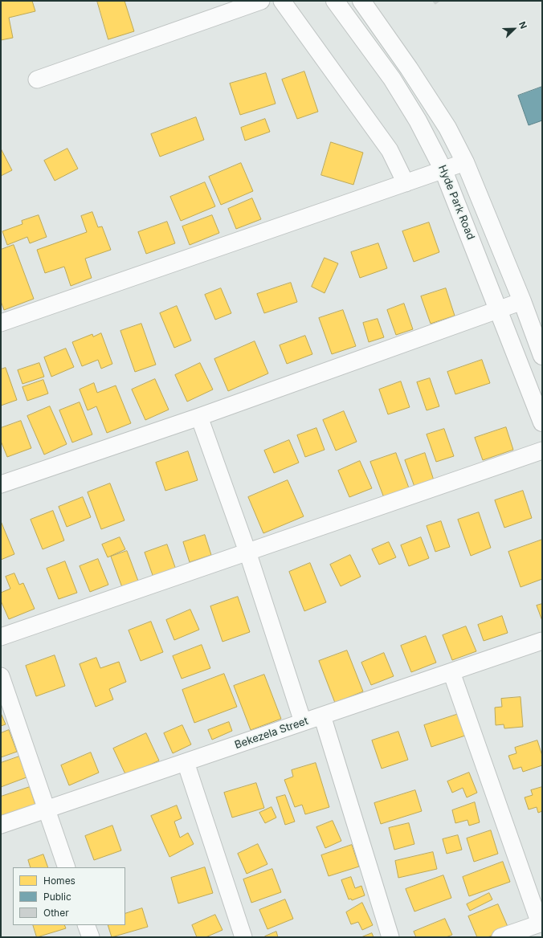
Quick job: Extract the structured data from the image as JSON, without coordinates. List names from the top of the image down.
{
  "streets": {
    "street": ["Hyde Park Road", "Bekezela Street"]
  },
  "legend": ["Homes", "Public", "Other"],
  "north": "top right"
}
